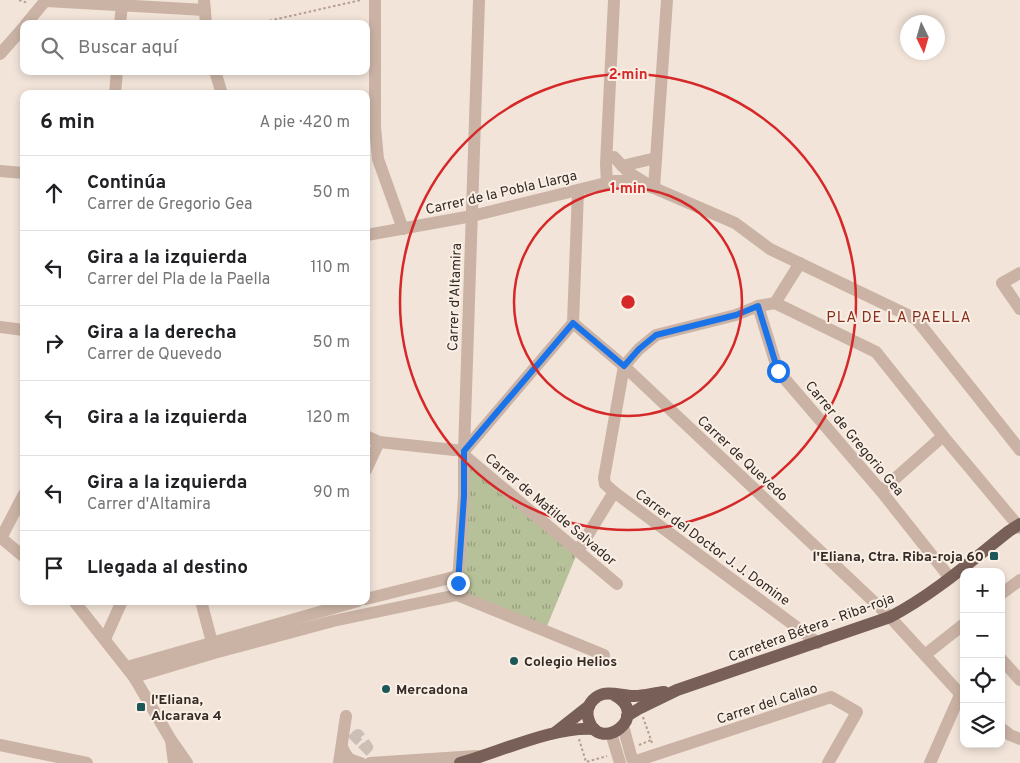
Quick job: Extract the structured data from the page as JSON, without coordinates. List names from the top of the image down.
{
  "streets": {
    "main road": ["Carretera Bétera - Riba-roja"],
    "street": [
      "Carrer de la Pobla Llarga",
      "Carrer d'Altamira",
      "Carrer de Gregorio Gea",
      "Carrer de Quevedo",
      "Carrer de Matilde Salvador",
      "Carrer del Doctor J. J. Domine",
      "Carrer del Callao"
    ]
  },
  "crossings": [
    ["Carrer de la Pobla Llarga", "Carrer d'Altamira"],
    ["Carrer d'Altamira", "Carrer de Matilde Salvador"],
    ["Carrer de Gregorio Gea", "Carretera Bétera - Riba-roja"],
    ["Carrer de Quevedo", "Carretera Bétera - Riba-roja"],
    ["Carrer del Doctor J. J. Domine", "Carretera Bétera - Riba-roja"]
  ],
  "districts": ["PLA DE LA PAELLA"],
  "places": {
    "transit": ["l'Eliana, Ctra. Riba-roja 60", "l'Eliana, Alcarava 4"],
    "other": ["Colegio Helios", "Mercadona"]
  },
  "north": "bottom",
  "page": {
    "search": "Buscar aquí",
    "heading": ["6 min", "A pie · 420 m"],
    "list": [
      ["Continúa", "Carrer de Gregorio Gea", "50 m"],
      ["Gira a la izquierda", "Carrer del Pla de la Paella", "110 m"],
      ["Gira a la derecha", "Carrer de Quevedo", "50 m"],
      ["Gira a la izquierda", "120 m"],
      ["Gira a la izquierda", "Carrer d'Altamira", "90 m"],
      "Llegada al destino"
    ],
    "map_buttons": ["+", "−"]
  },
  "rings": ["2 min", "1 min"]
}
